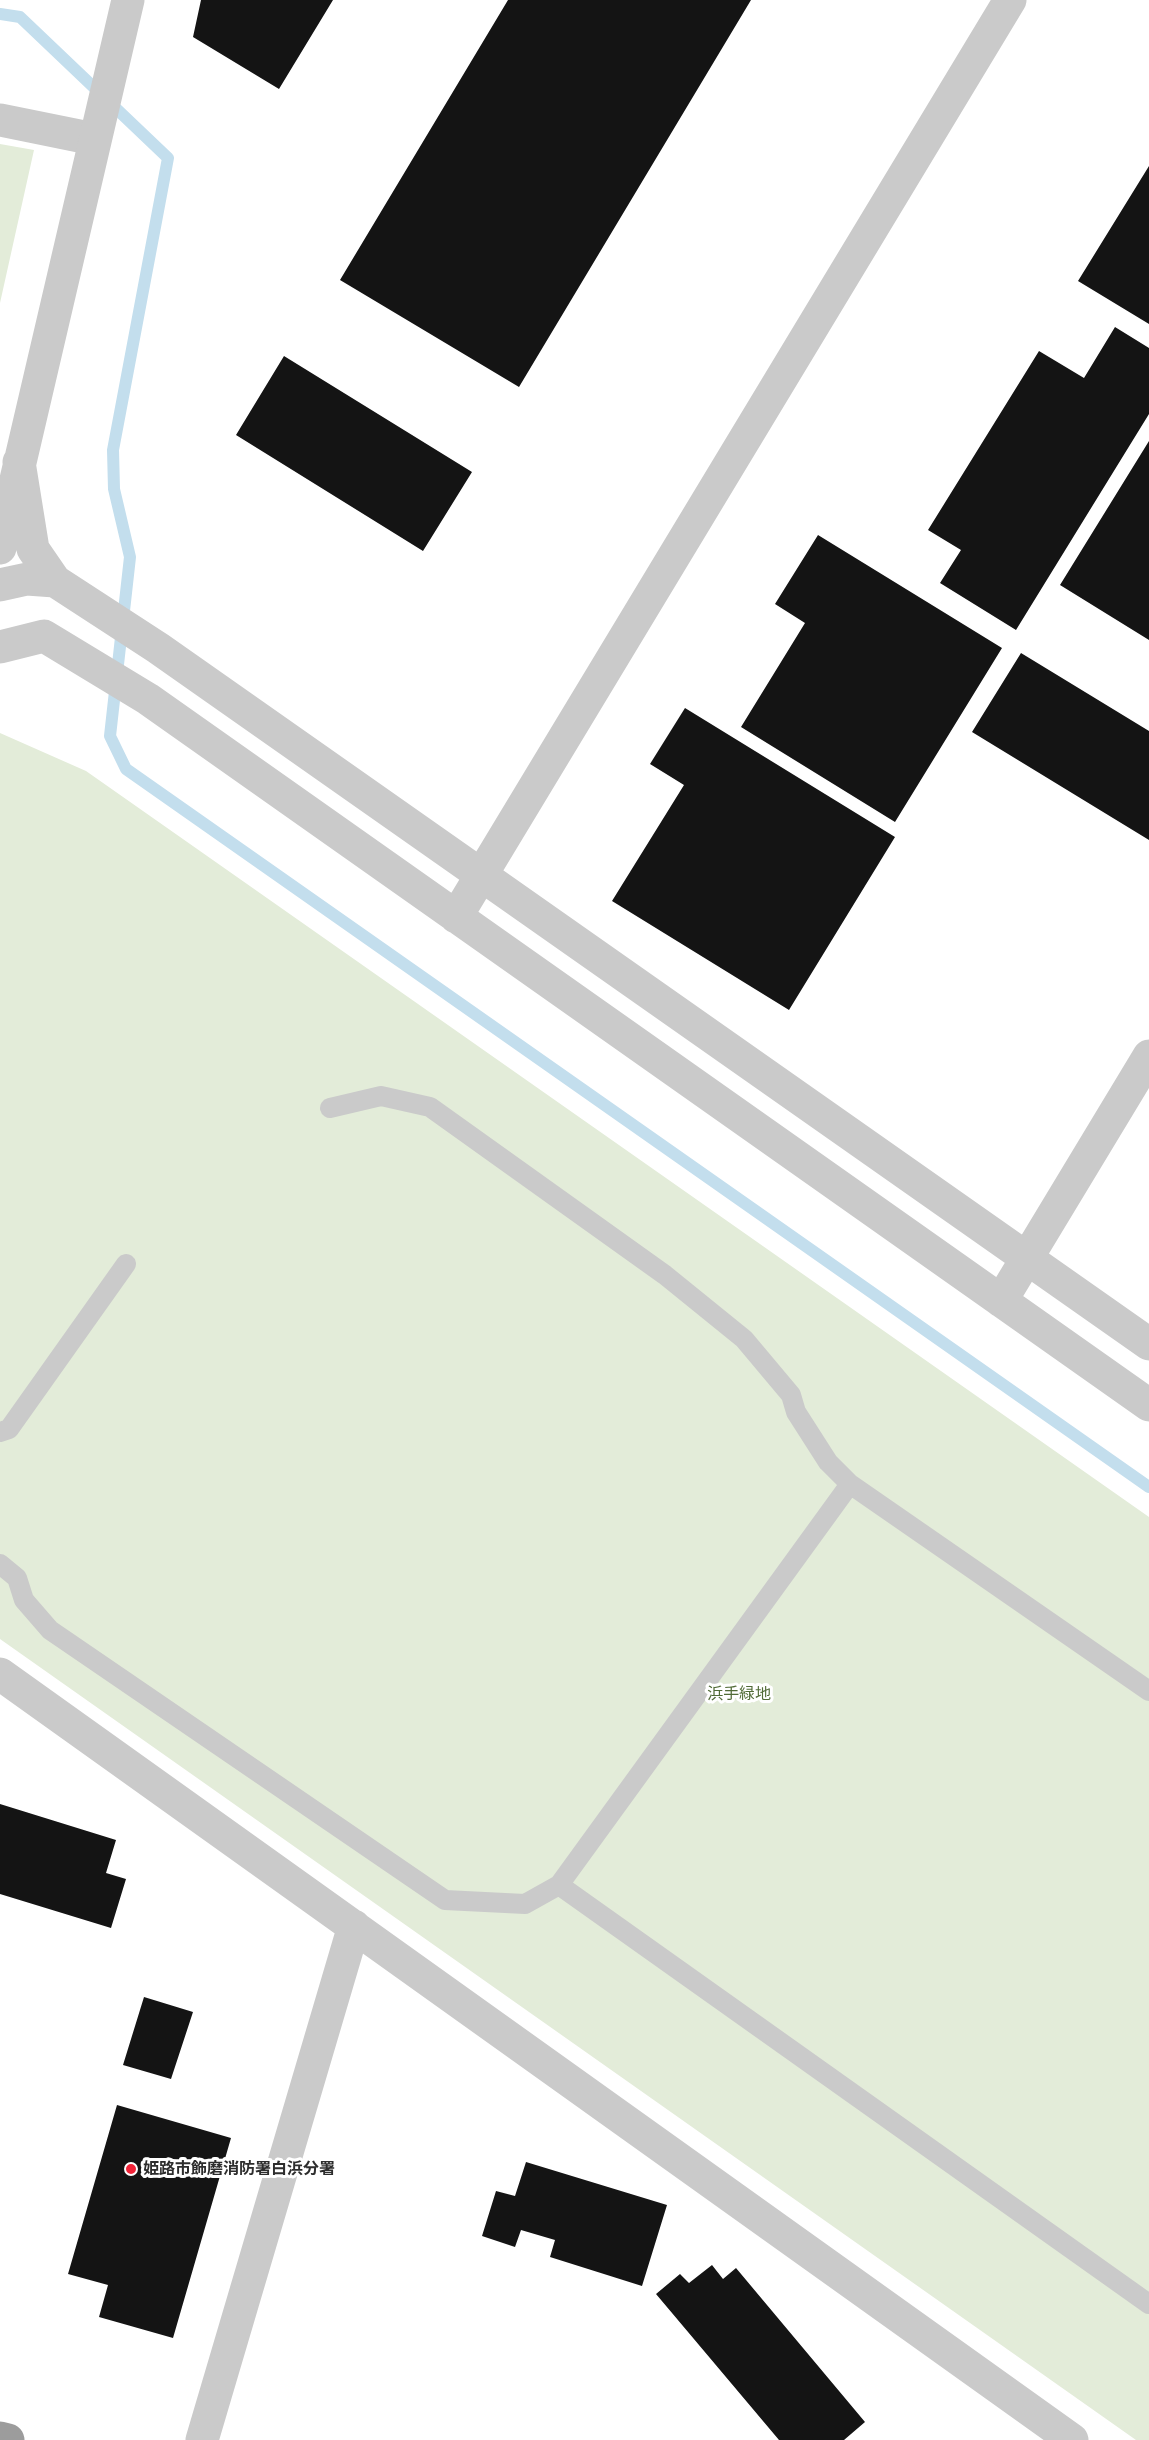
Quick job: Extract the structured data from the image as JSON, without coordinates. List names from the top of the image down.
{
  "parks": ["浜手緑地"],
  "places": ["姫路市飾磨消防署白浜分署"]
}
